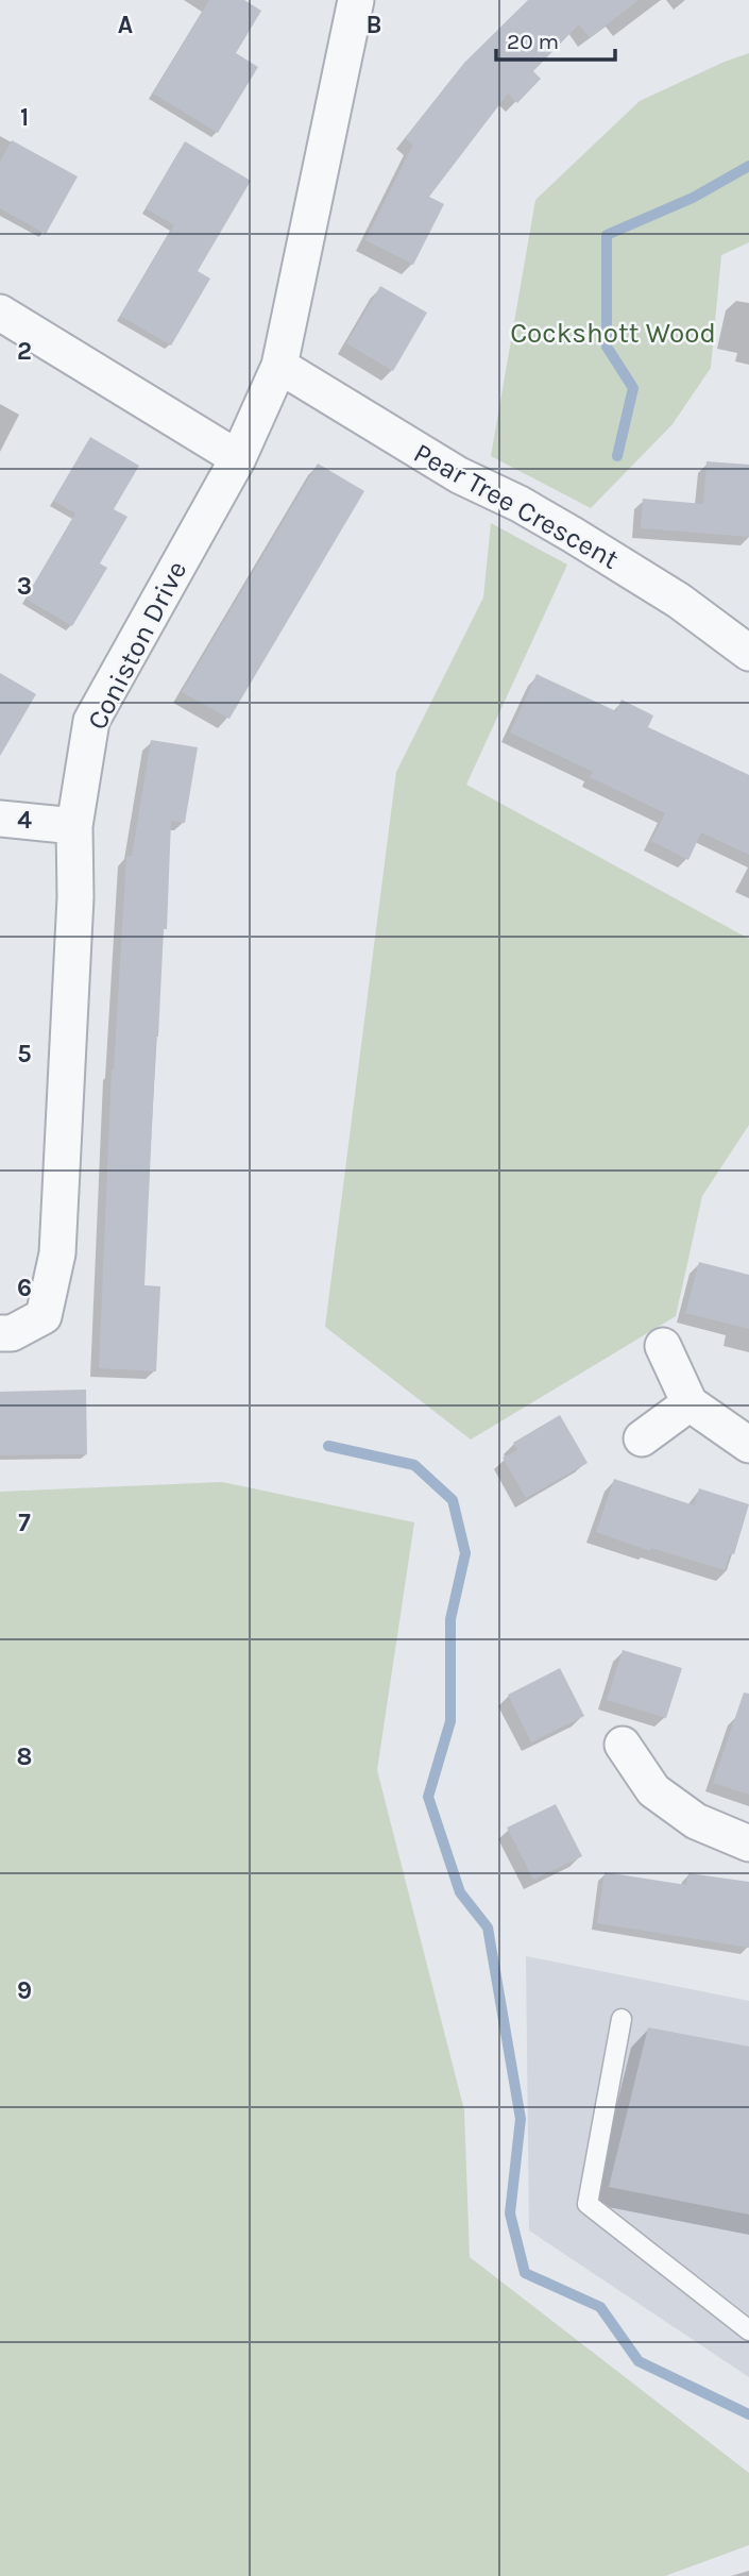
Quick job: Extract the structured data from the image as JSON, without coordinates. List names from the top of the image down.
{
  "streets": {
    "street": ["Pear Tree Crescent", "Coniston Drive"]
  },
  "crossings": [
    ["Pear Tree Crescent", "Coniston Drive"]
  ],
  "parks": ["Cockshott Wood"],
  "scale_bar": "20 m",
  "grid": {
    "columns": ["A", "B"],
    "rows": [
      "1",
      "2",
      "3",
      "4",
      "5",
      "6",
      "7",
      "8",
      "9"
    ]
  }
}
